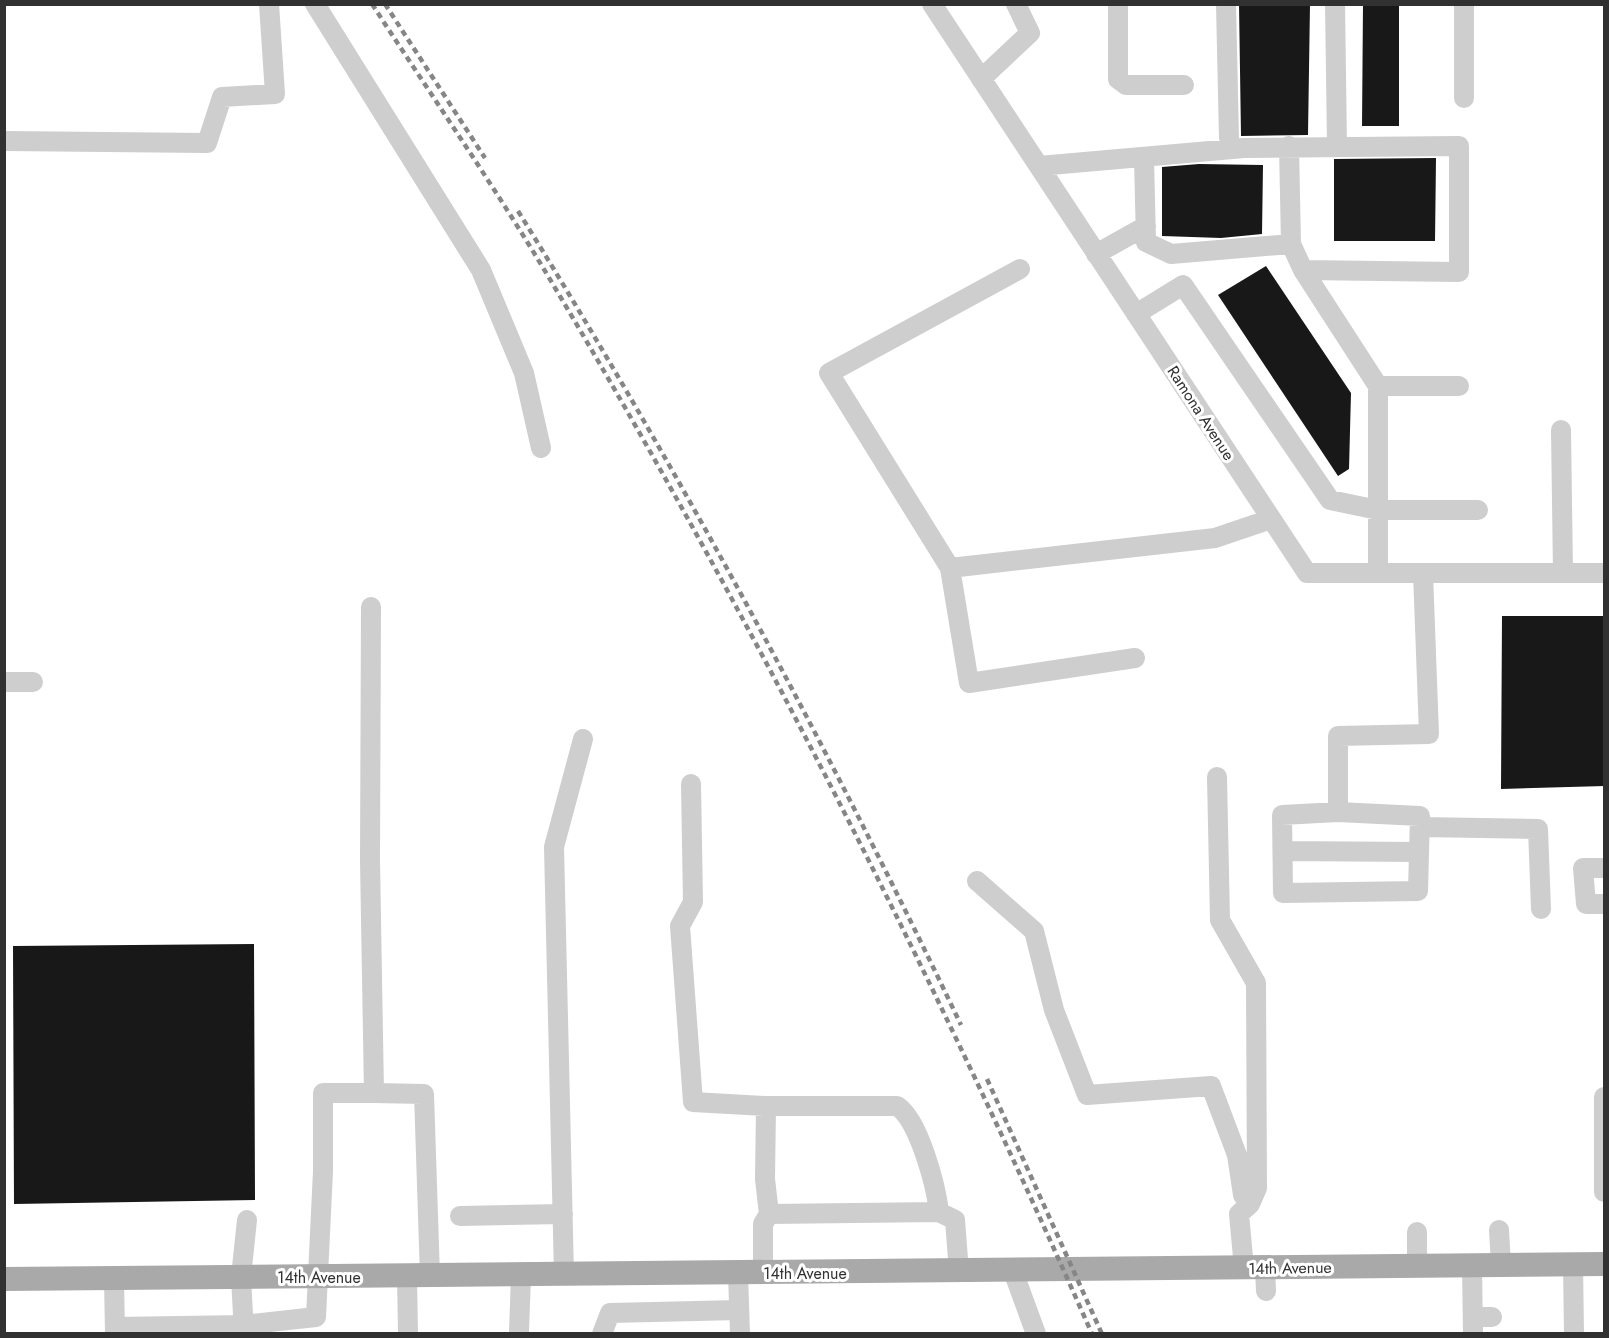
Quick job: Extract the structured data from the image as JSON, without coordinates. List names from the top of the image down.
{
  "streets": {
    "main road": ["14th Avenue"],
    "street": ["Ramona Avenue"]
  }
}
